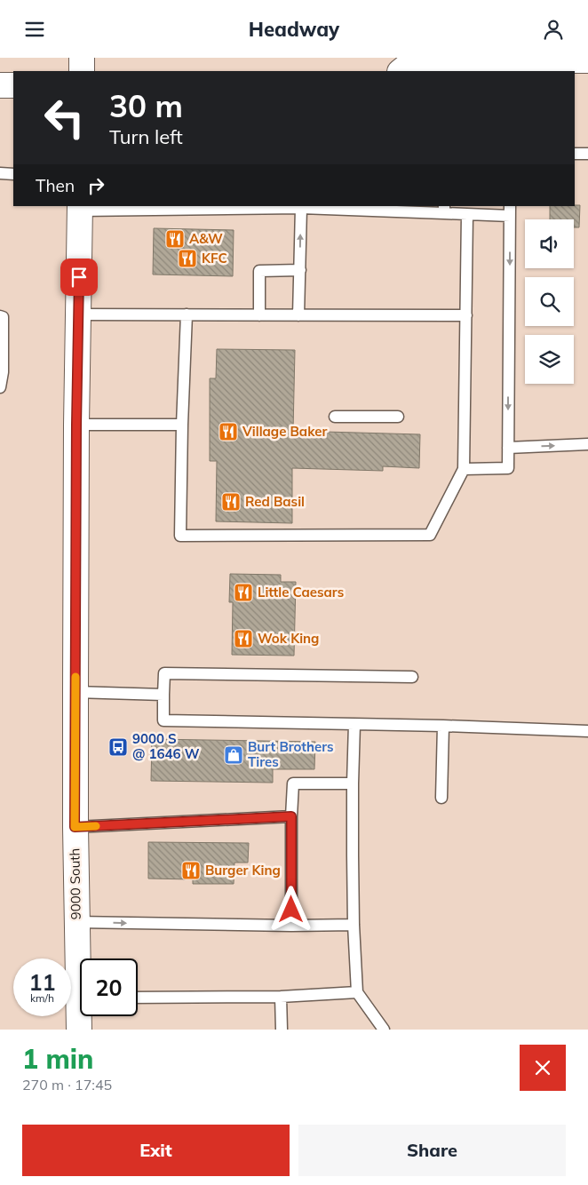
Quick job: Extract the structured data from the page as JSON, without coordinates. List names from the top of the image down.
{
  "streets": {
    "main road": ["9000 South"]
  },
  "places": {
    "restaurant": [
      "A&W",
      "KFC",
      "Village Baker",
      "Red Basil",
      "Little Caesars",
      "Wok King",
      "Burger King"
    ],
    "bus stop": ["9000 S @ 1646 W"],
    "shop": ["Burt Brothers Tires"]
  },
  "page": {
    "header": "Headway",
    "turn": ["30 m", "Turn left"],
    "then": "Then",
    "speed": "11 km/h",
    "limit": "20",
    "heading": ["1 min", "270 m · 17:45"],
    "buttons": ["Exit", "Share"]
  }
}
